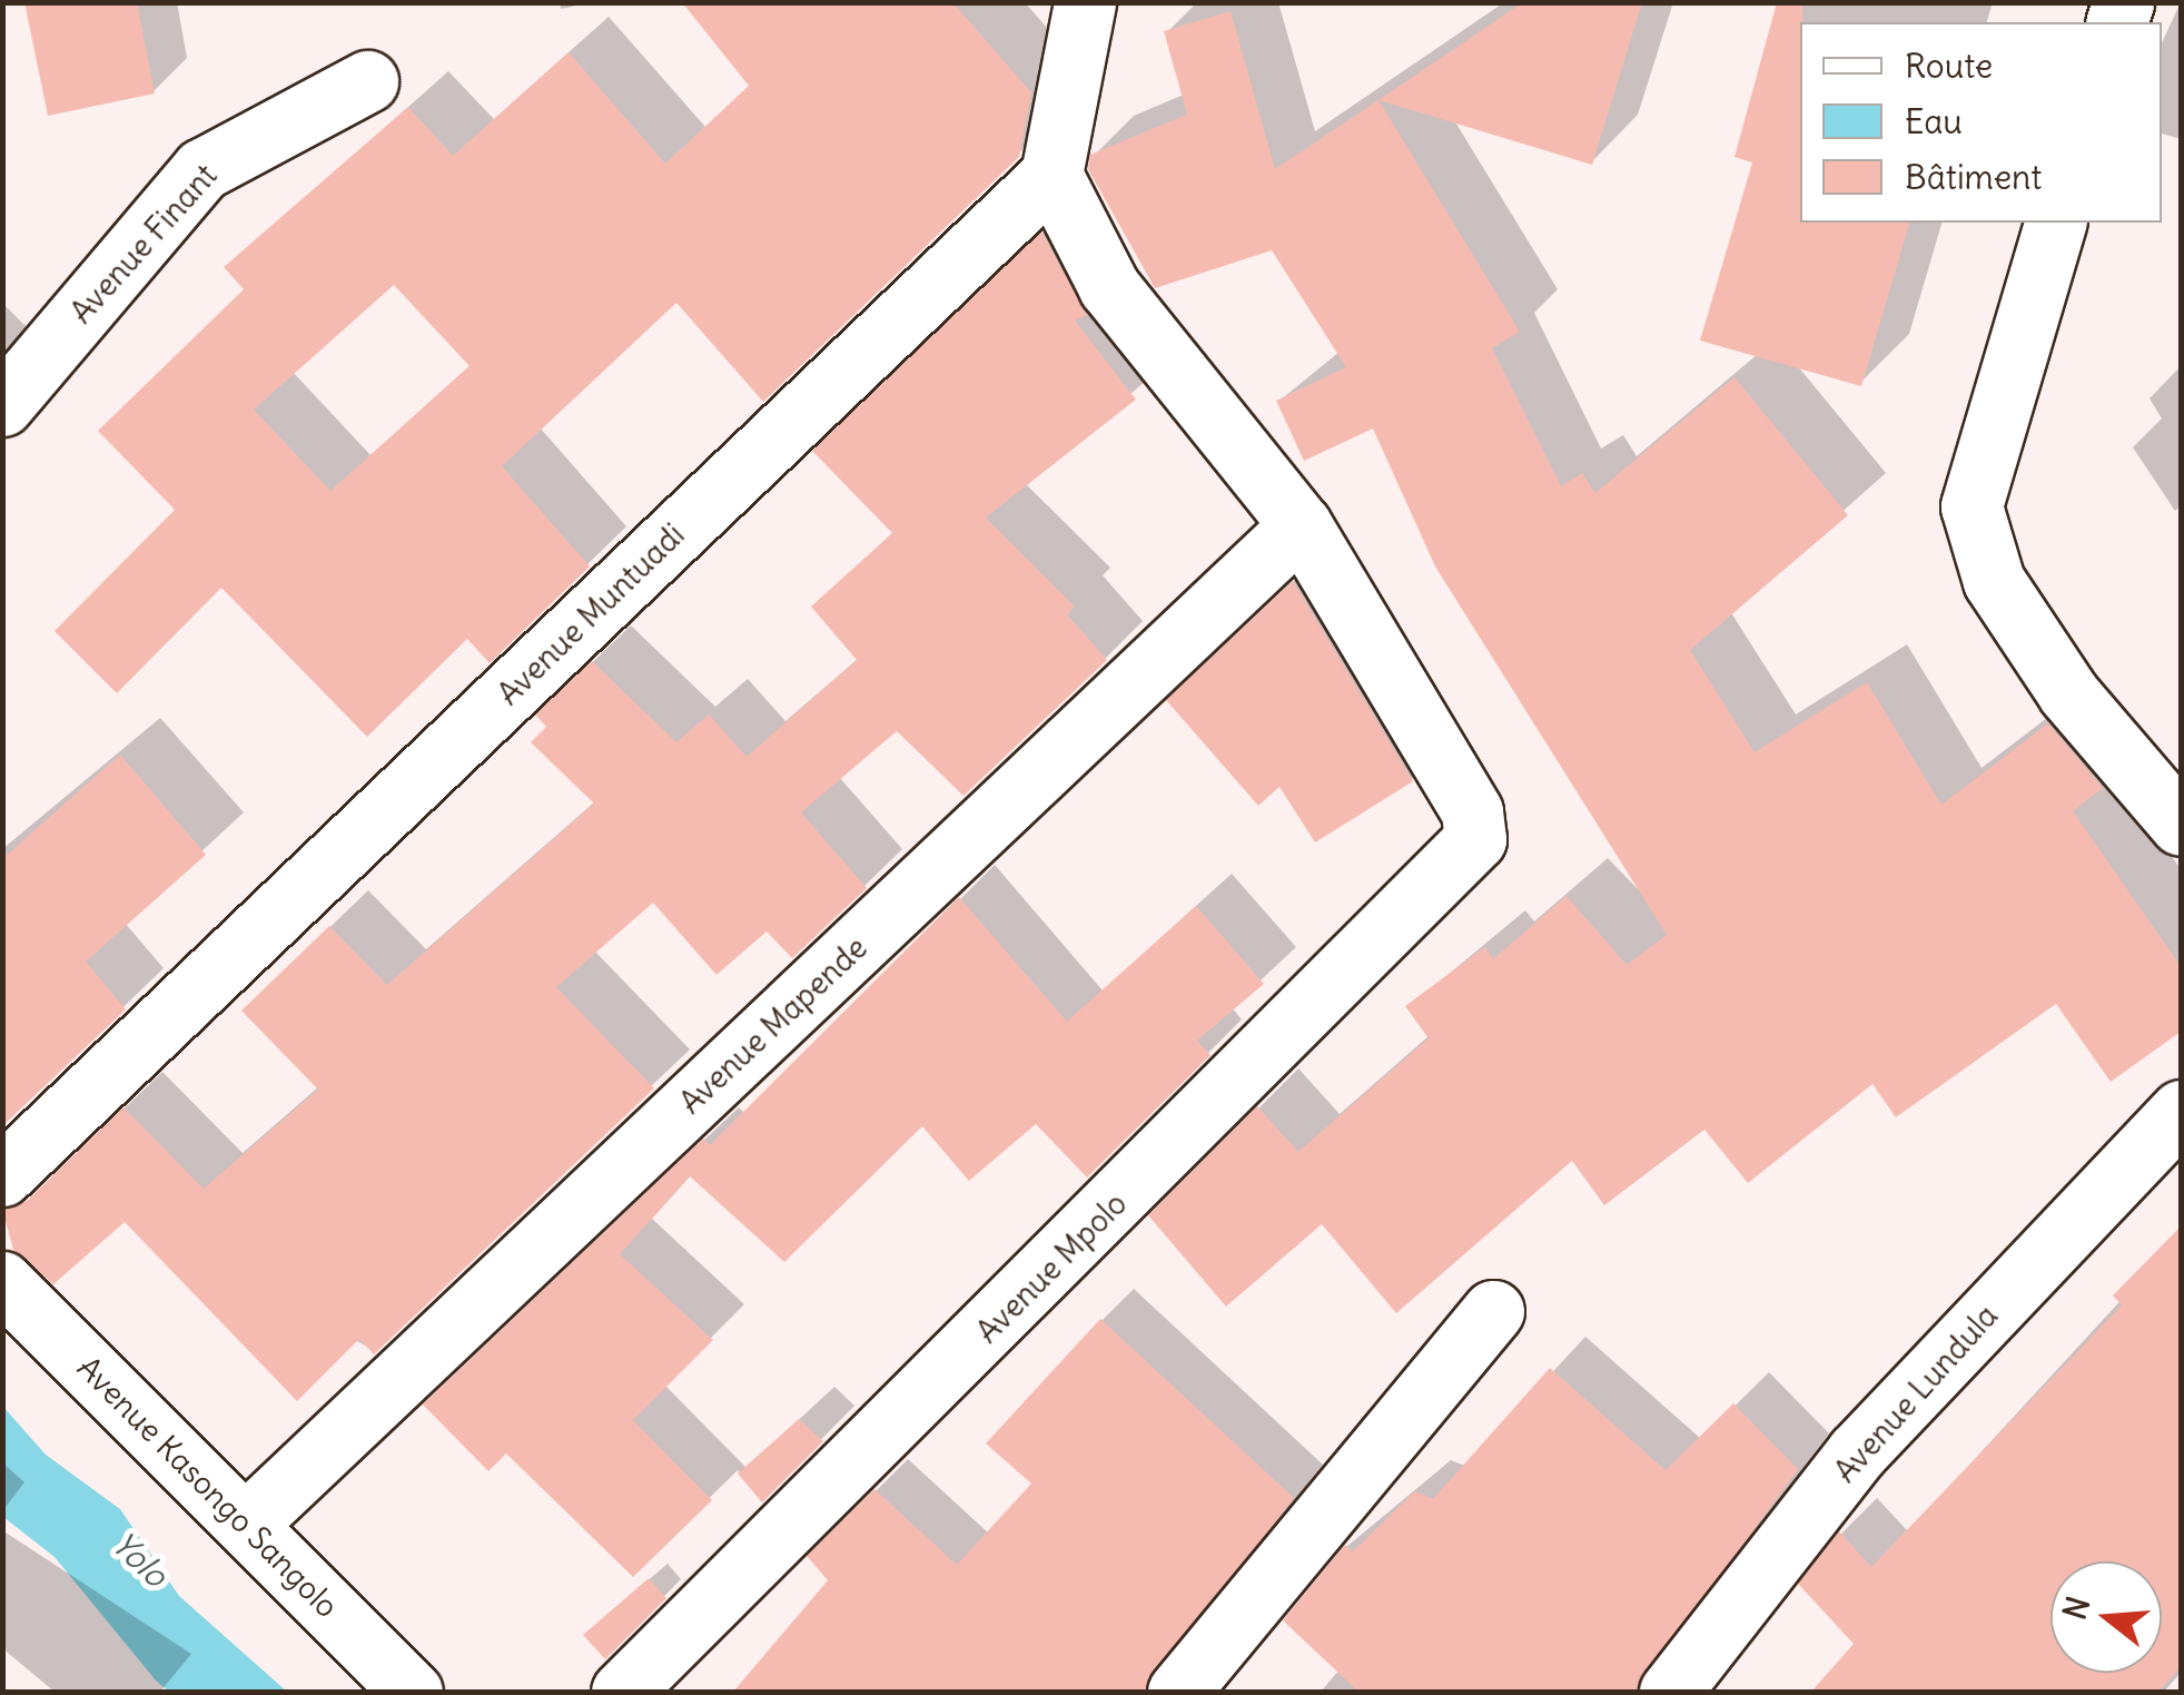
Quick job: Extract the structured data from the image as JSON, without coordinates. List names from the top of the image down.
{
  "streets": {
    "street": [
      "Avenue Finant",
      "Avenue Muntuadi",
      "Avenue Mapende",
      "Avenue Mpolo",
      "Avenue Lundula",
      "Avenue Kasongo Sangolo"
    ]
  },
  "crossings": [
    ["Avenue Mapende", "Avenue Mpolo"],
    ["Avenue Mapende", "Avenue Kasongo Sangolo"]
  ],
  "water": ["Yolo"],
  "legend": ["Route", "Eau", "Bâtiment"],
  "north": "left"
}
